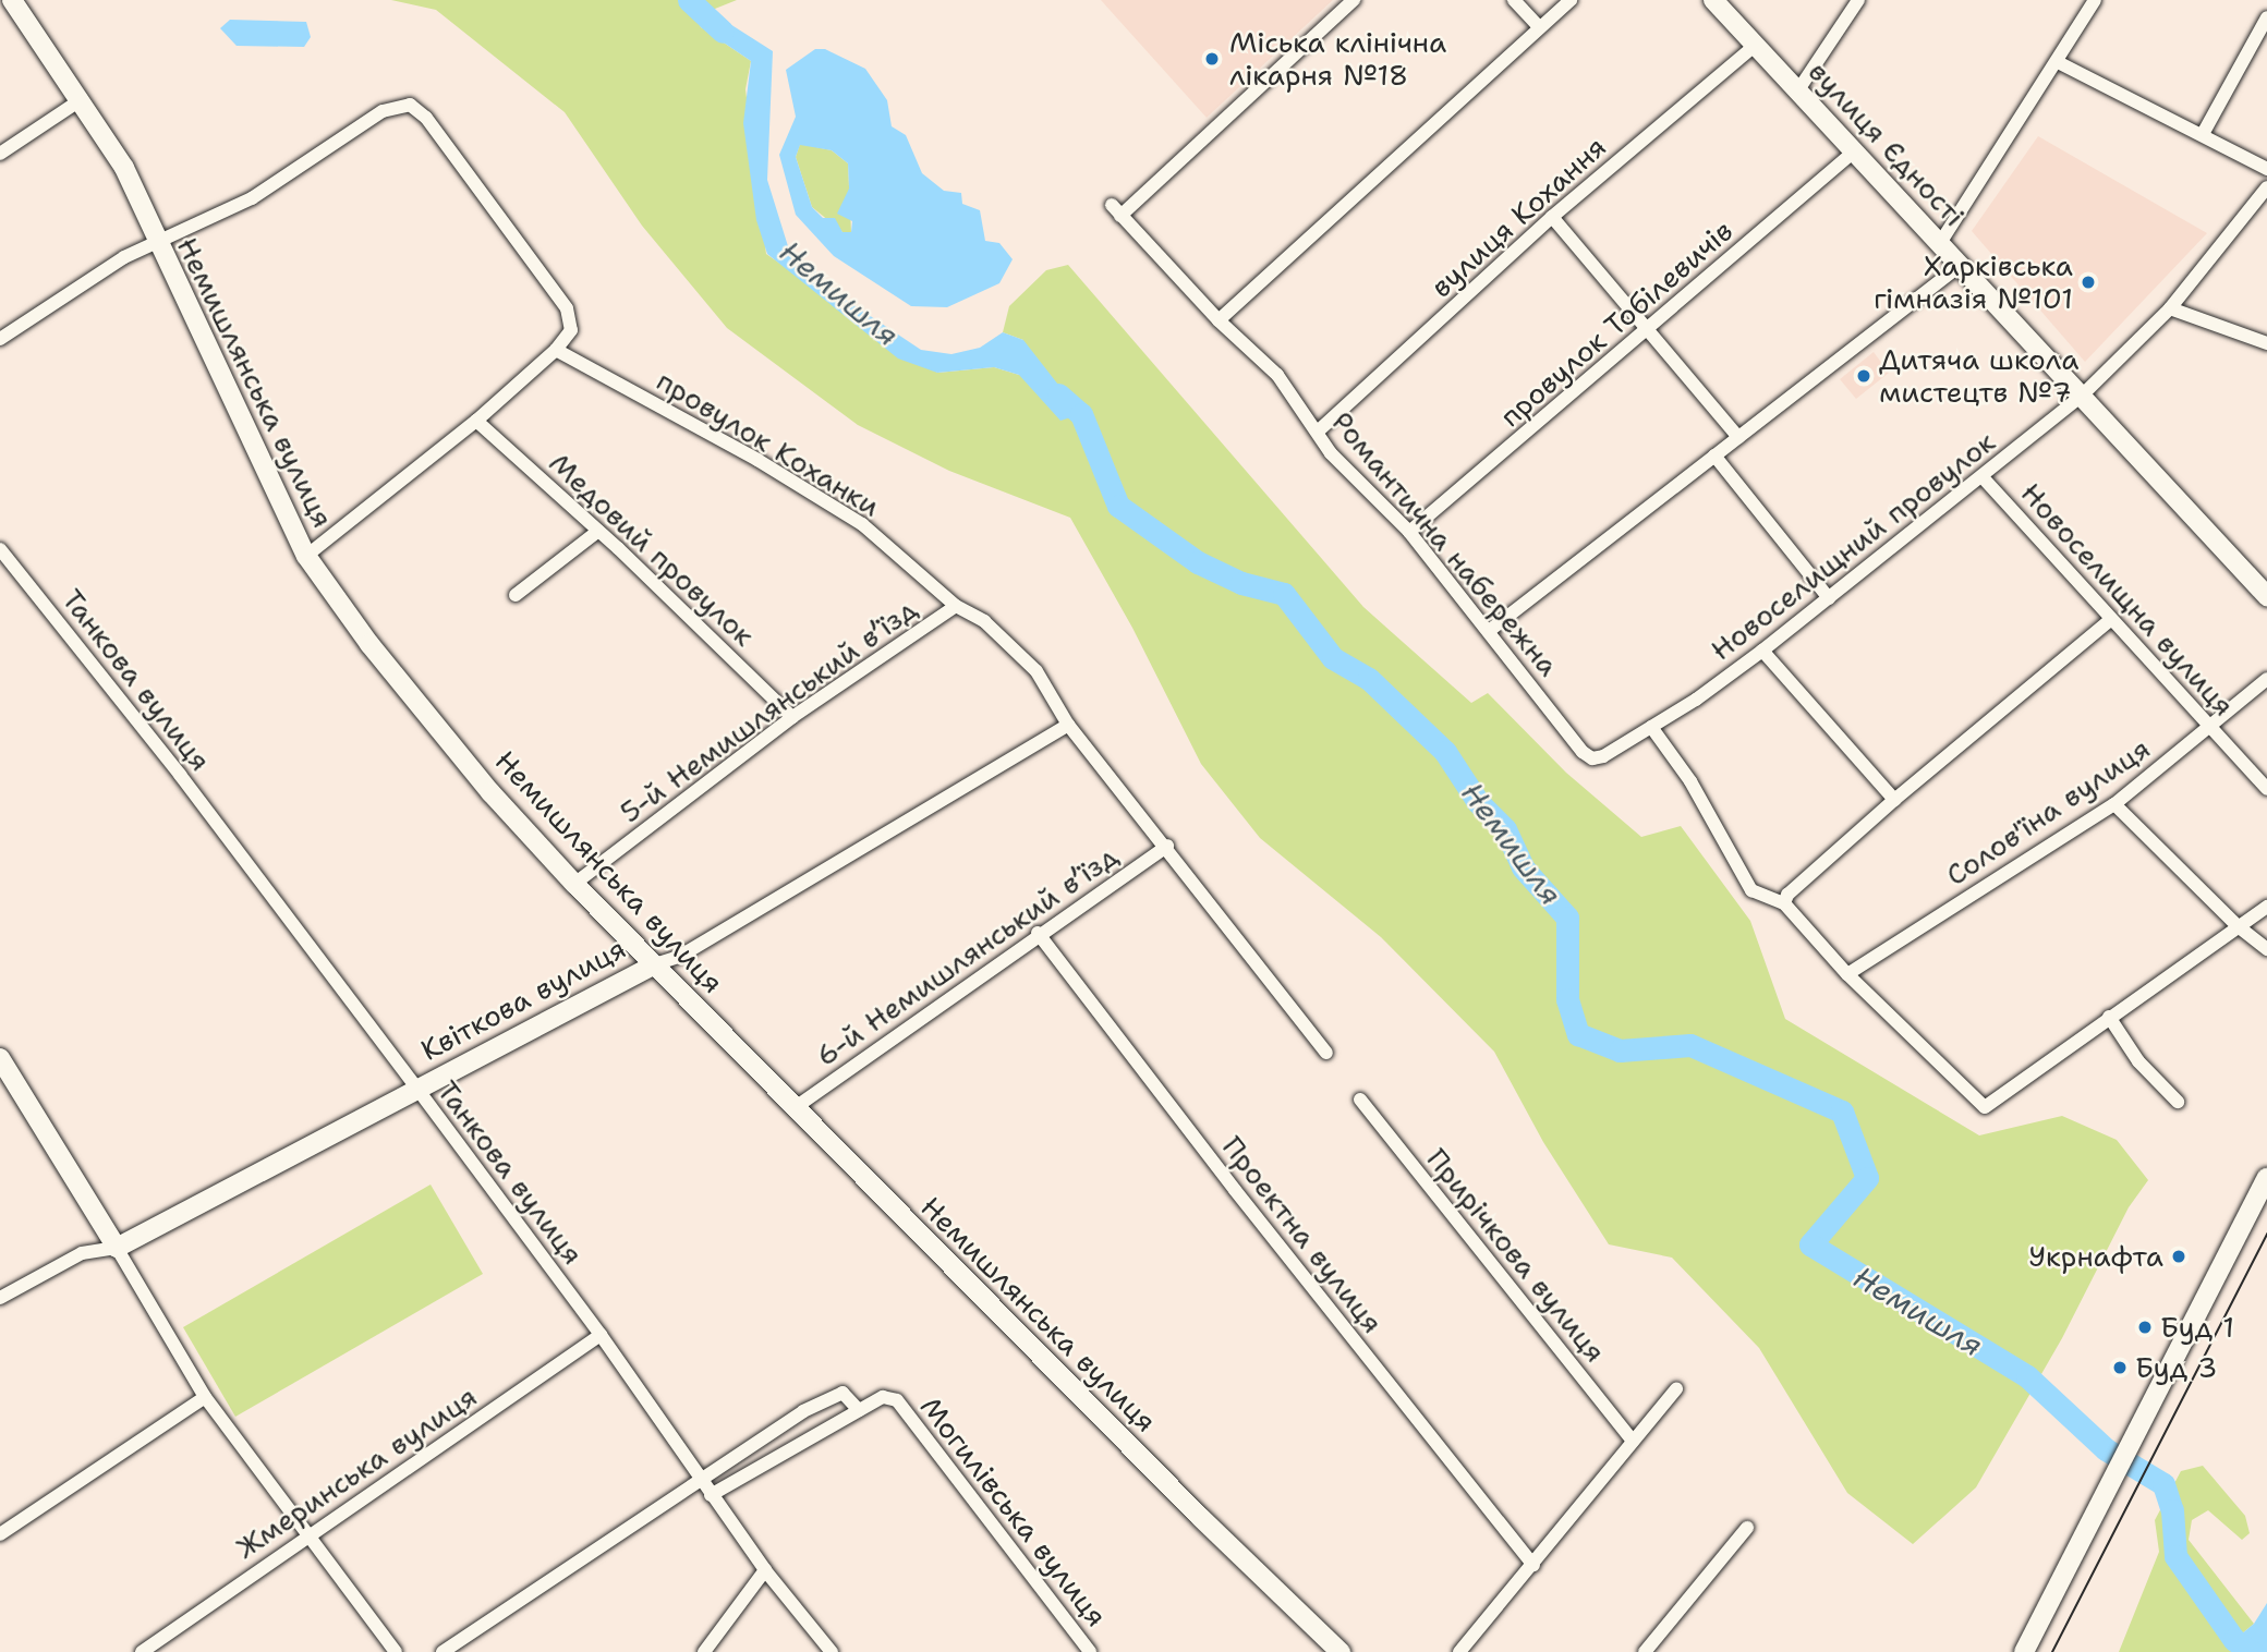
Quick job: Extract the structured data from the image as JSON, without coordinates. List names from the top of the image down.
{
  "streets": {
    "street": [
      "вулиця Єдності",
      "вулиця Кохання",
      "провулок Тобілевичів",
      "Немишлянська вулиця",
      "провулок Коханки",
      "Романтична набережна",
      "Новоселищний провулок",
      "Медовий провулок",
      "Новоселищна вулиця",
      "Танкова вулиця",
      "5-й Немишлянський в’їзд",
      "Солов'їна вулиця",
      "6-й Немишлянський в’їзд",
      "Квіткова вулиця",
      "Проектна вулиця",
      "Прирічкова вулиця",
      "Жмеринська вулиця",
      "Могилівська вулиця"
    ]
  },
  "crossings": [
    ["вулиця Єдності", "вулиця Кохання"],
    ["вулиця Єдності", "провулок Тобілевичів"],
    ["вулиця Єдності", "Новоселищний провулок"],
    ["вулиця Кохання", "Романтична набережна"],
    ["провулок Тобілевичів", "Романтична набережна"],
    ["Немишлянська вулиця", "5-й Немишлянський в’їзд"],
    ["Немишлянська вулиця", "6-й Немишлянський в’їзд"],
    ["Немишлянська вулиця", "Квіткова вулиця"],
    ["провулок Коханки", "5-й Немишлянський в’їзд"],
    ["провулок Коханки", "Квіткова вулиця"],
    ["Романтична набережна", "Новоселищний провулок"],
    ["Новоселищний провулок", "Новоселищна вулиця"],
    ["Медовий провулок", "5-й Немишлянський в’їзд"],
    ["Новоселищна вулиця", "Солов'їна вулиця"],
    ["Танкова вулиця", "Квіткова вулиця"],
    ["Танкова вулиця", "Жмеринська вулиця"],
    ["6-й Немишлянський в’їзд", "Проектна вулиця"]
  ],
  "water": ["Немишля"],
  "places": [
    "Міська клінічна лікарня №18",
    "Харківська гімназія №101",
    "Дитяча школа мистецтв №7",
    "Укрнафта",
    "Буд 1",
    "Буд 3"
  ]
}
